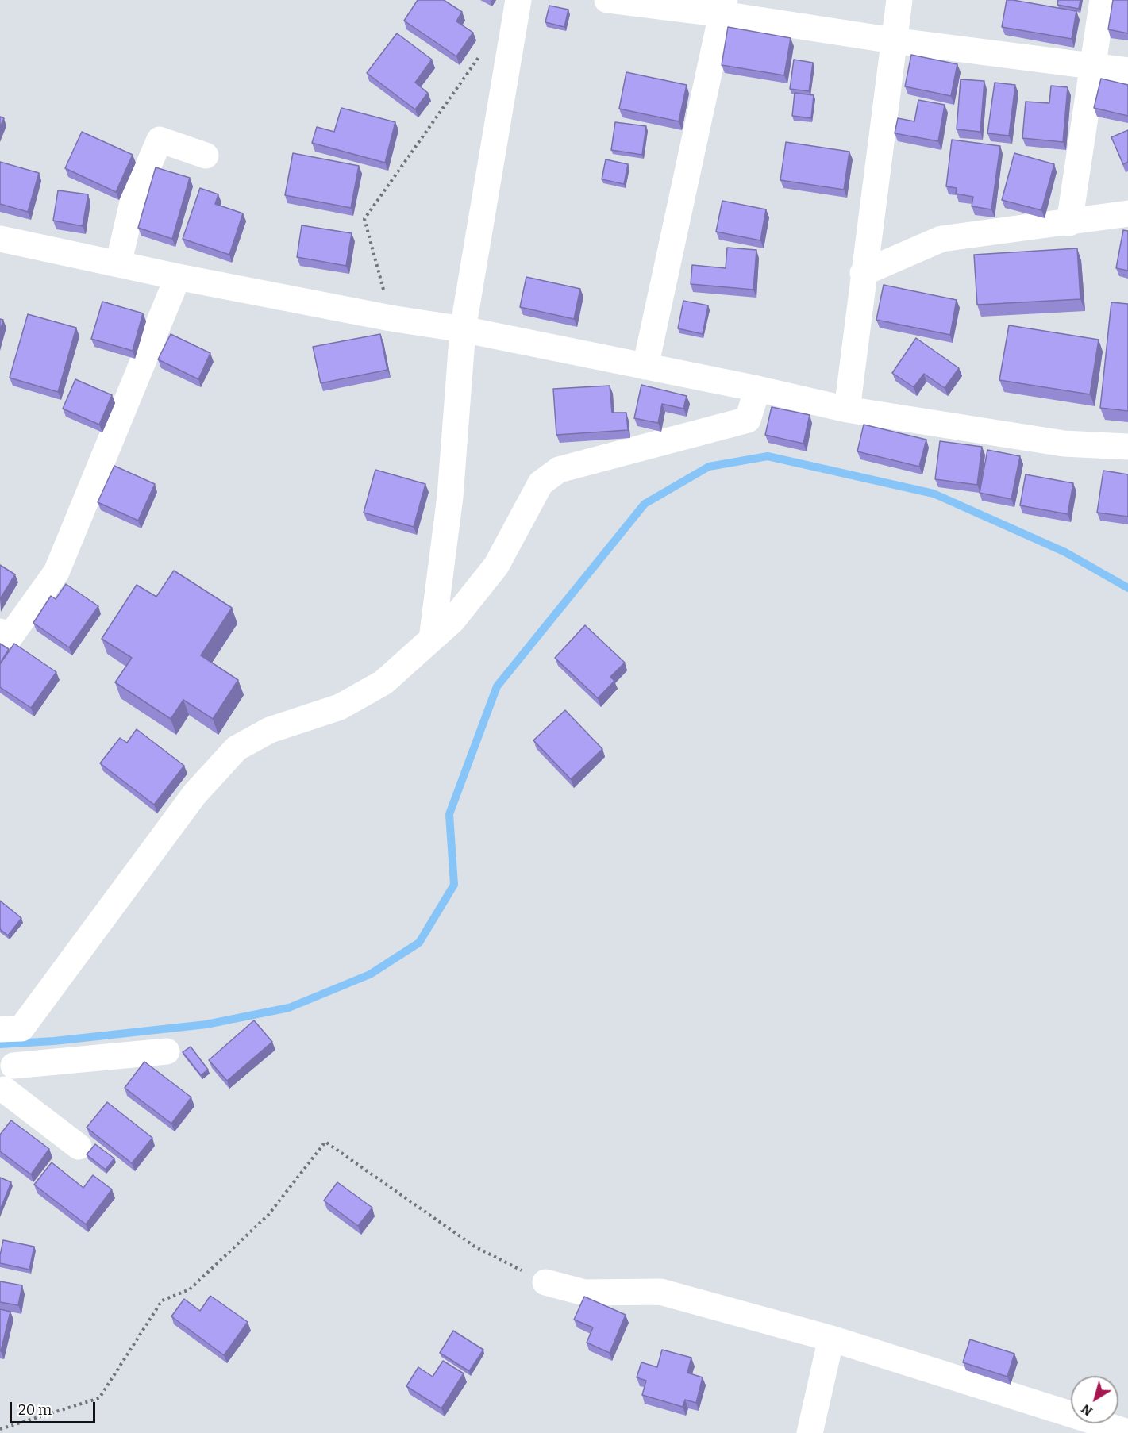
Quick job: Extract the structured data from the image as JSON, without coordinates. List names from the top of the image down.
{
  "scale_bar": "20 m",
  "north": "bottom left"
}
